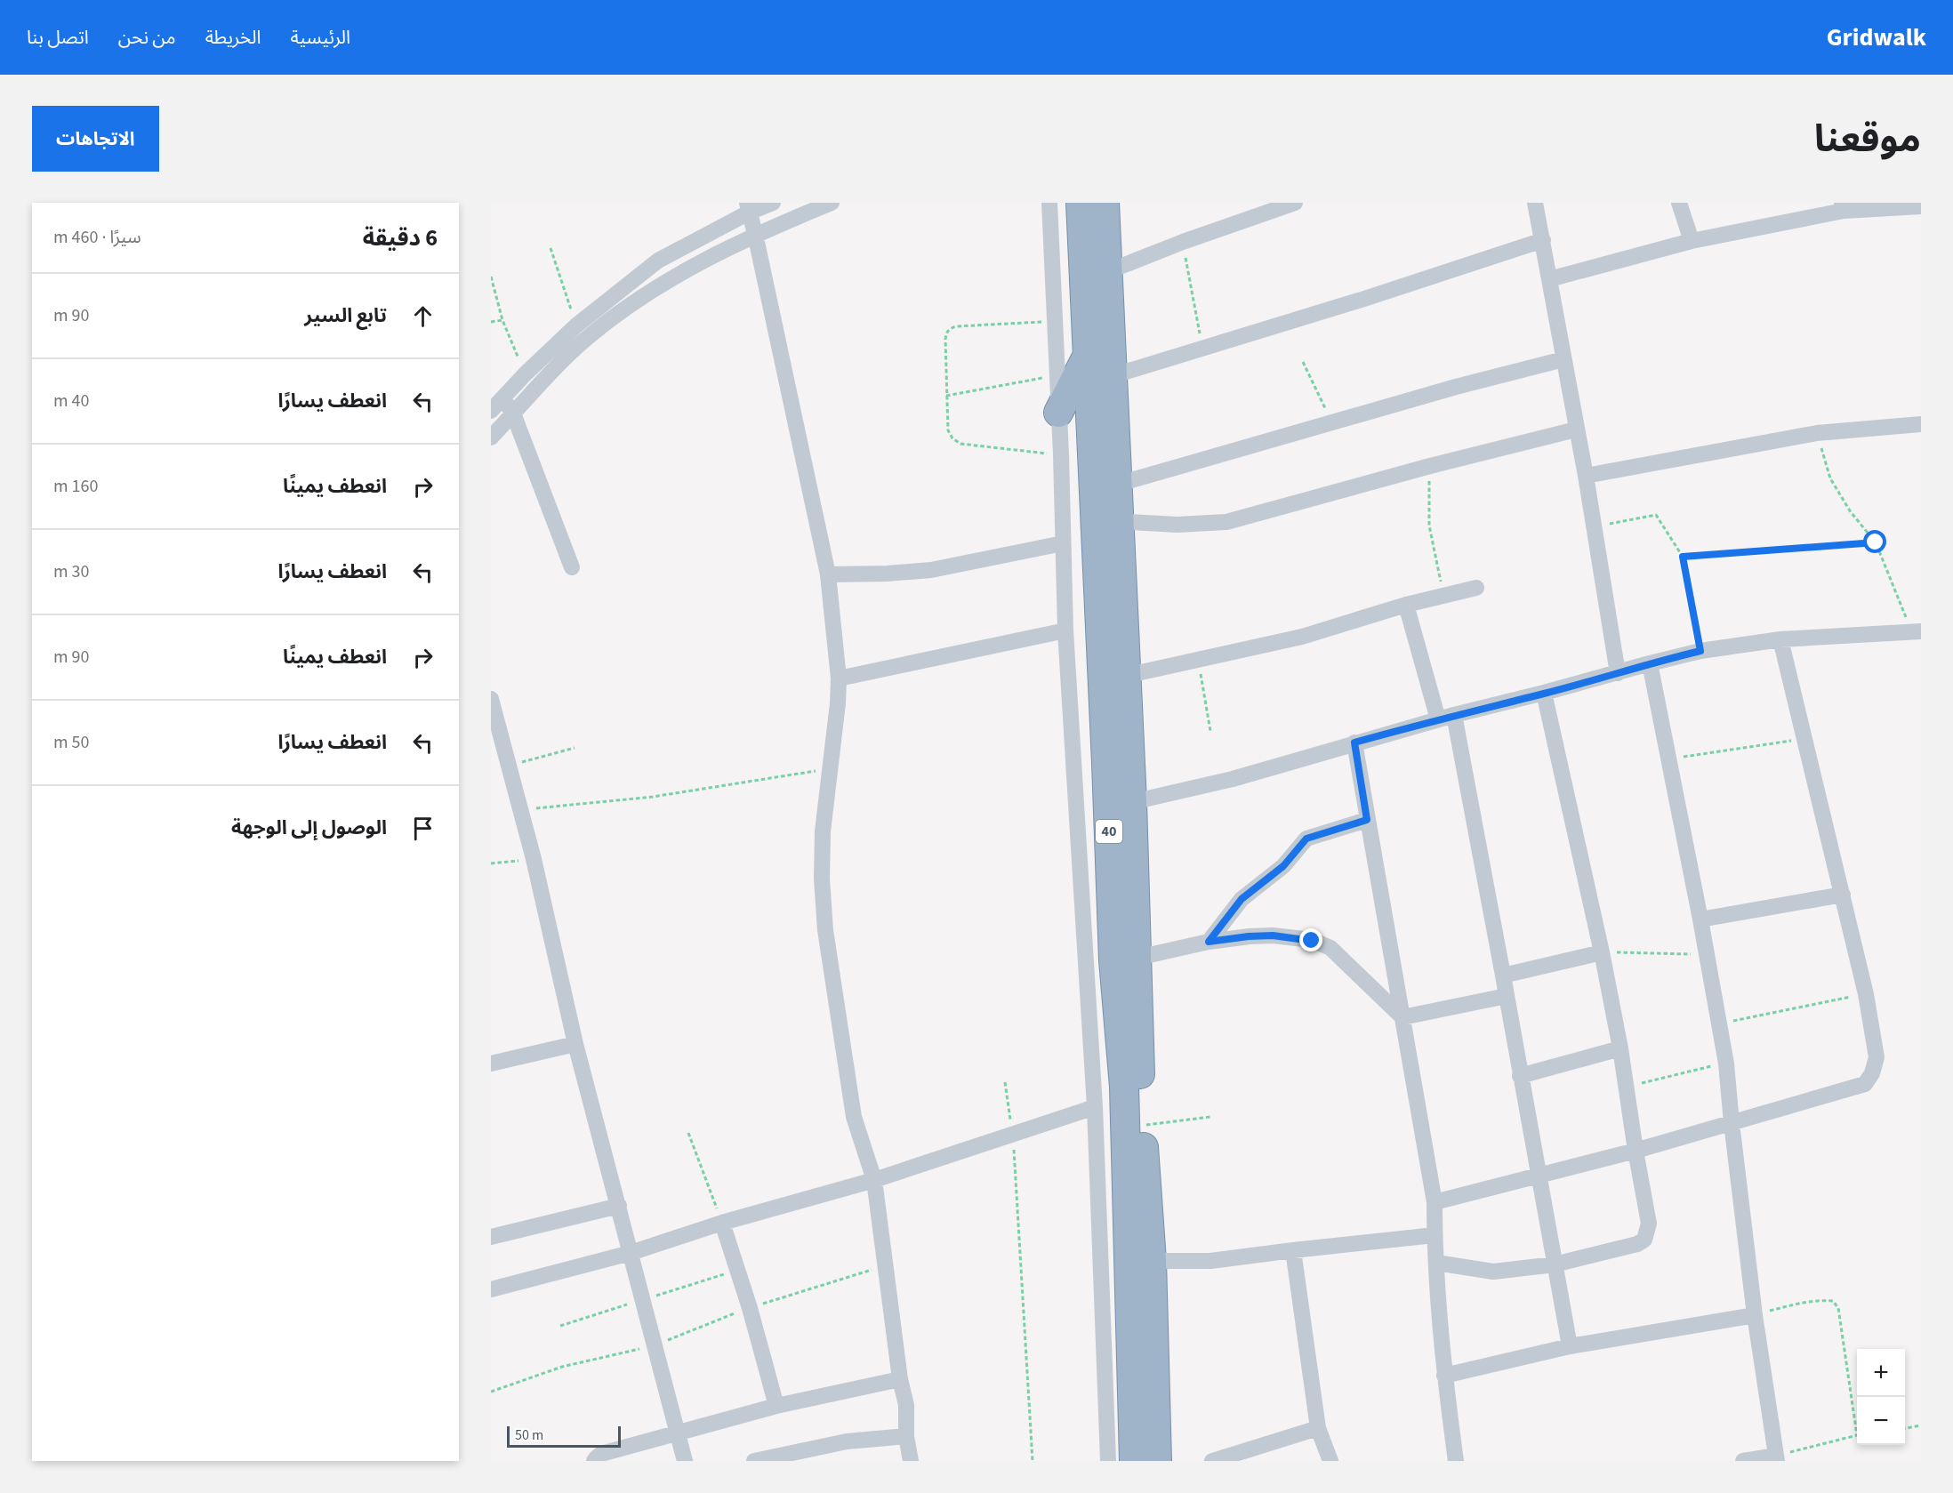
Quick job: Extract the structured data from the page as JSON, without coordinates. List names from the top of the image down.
{
  "streets": {
    "highway": ["40"]
  },
  "scale_bar": "50 m",
  "page": {
    "header": "Gridwalk",
    "nav": [
      "الرئيسية",
      "الخريطة",
      "من نحن",
      "اتصل بنا"
    ],
    "title": "موقعنا",
    "buttons": "الاتجاهات",
    "heading": ["6 دقيقة", "سيرًا · 460 m"],
    "list": [
      ["تابع السير", "90 m"],
      ["انعطف يسارًا", "40 m"],
      ["انعطف يمينًا", "160 m"],
      ["انعطف يسارًا", "30 m"],
      ["انعطف يمينًا", "90 m"],
      ["انعطف يسارًا", "50 m"],
      "الوصول إلى الوجهة"
    ],
    "map_buttons": ["+", "−"],
    "scale": "50 m"
  }
}
